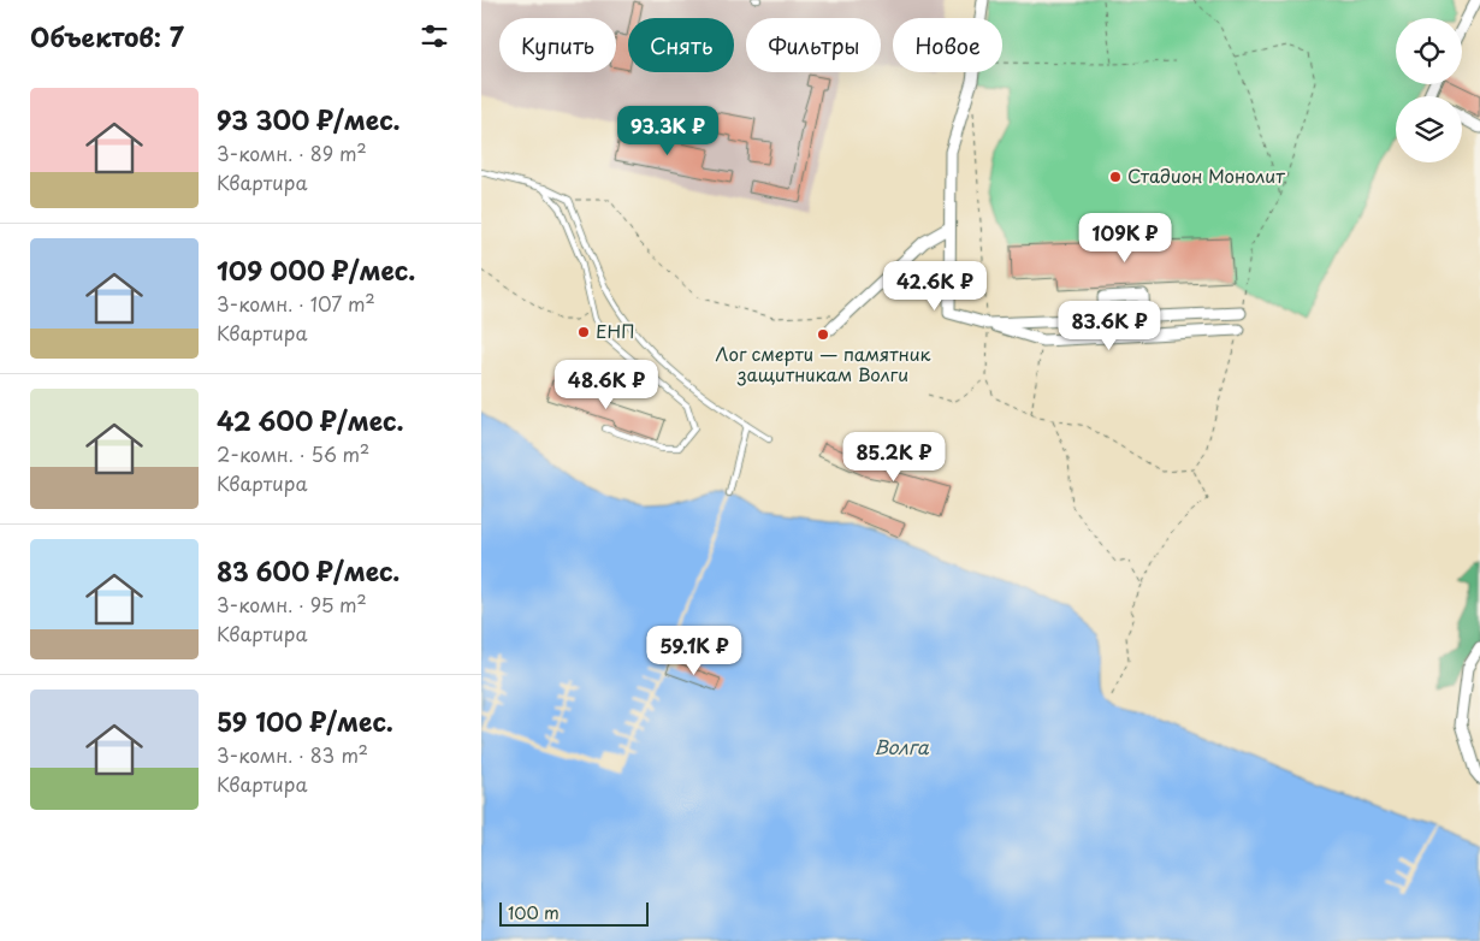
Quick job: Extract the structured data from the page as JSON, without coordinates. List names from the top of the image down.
{
  "water": ["Волга"],
  "places": ["Стадион Монолит", "ЕНП", "Лог смерти — памятник защитникам Волги"],
  "scale_bar": "100 m",
  "page": {
    "heading": "Объектов: 7",
    "chip": [
      "Купить",
      "Снять",
      "Фильтры",
      "Новое"
    ],
    "list": [
      {
        "name": "93 300 ₽/мес.",
        "note": "3-комн. · 89 m² · Квартира"
      },
      {
        "name": "109 000 ₽/мес.",
        "note": "3-комн. · 107 m² · Квартира"
      },
      {
        "name": "42 600 ₽/мес.",
        "note": "2-комн. · 56 m² · Квартира"
      },
      {
        "name": "83 600 ₽/мес.",
        "note": "3-комн. · 95 m² · Квартира"
      },
      {
        "name": "59 100 ₽/мес.",
        "note": "3-комн. · 83 m² · Квартира"
      }
    ],
    "price": [
      "93.3K ₽",
      "109K ₽",
      "42.6K ₽",
      "83.6K ₽",
      "48.6K ₽",
      "85.2K ₽",
      "59.1K ₽"
    ],
    "scale": "100 m"
  }
}
